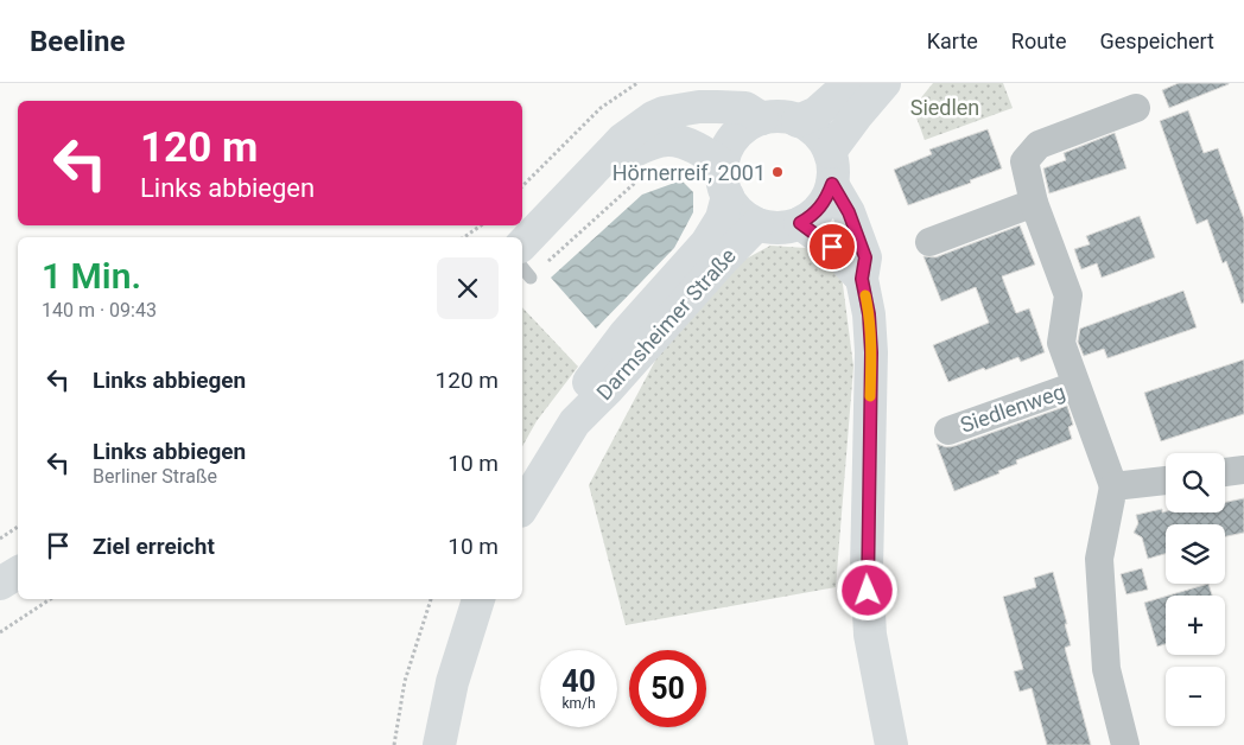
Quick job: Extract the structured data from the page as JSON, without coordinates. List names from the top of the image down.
{
  "streets": {
    "street": ["Darmsheimer Straße", "Siedlenweg"]
  },
  "parks": ["Siedlen"],
  "places": ["Hörnerreif, 2001"],
  "page": {
    "header": "Beeline",
    "nav": ["Karte", "Route", "Gespeichert"],
    "turn": ["120 m", "Links abbiegen"],
    "heading": ["1 Min.", "140 m · 09:43"],
    "list": [
      {
        "name": "Links abbiegen",
        "value": "120 m"
      },
      {
        "name": "Links abbiegen",
        "note": "Berliner Straße",
        "value": "10 m"
      },
      {
        "name": "Ziel erreicht",
        "value": "10 m"
      }
    ],
    "map_buttons": ["+", "−"],
    "speed": "40 km/h",
    "limit": "50"
  }
}
